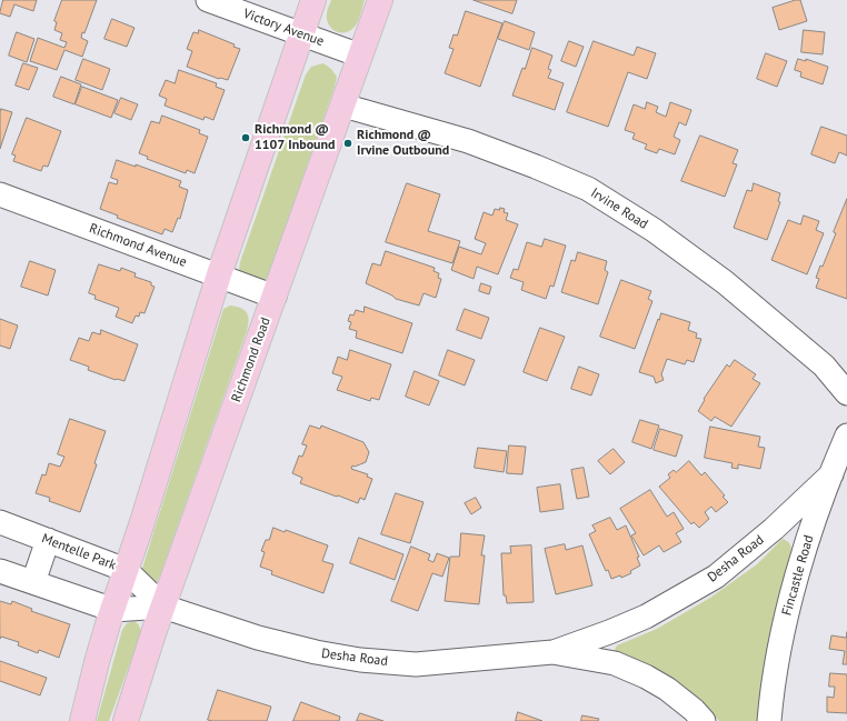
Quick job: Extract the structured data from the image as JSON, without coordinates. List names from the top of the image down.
{
  "streets": {
    "main road": ["Richmond Road"],
    "street": [
      "Victory Avenue",
      "Irvine Road",
      "Richmond Avenue",
      "Mentelle Park",
      "Desha Road",
      "Fincastle Road"
    ]
  },
  "crossings": [
    ["Victory Avenue", "Richmond Road"],
    ["Irvine Road", "Richmond Road"],
    ["Richmond Avenue", "Richmond Road"],
    ["Richmond Road", "Mentelle Park"],
    ["Richmond Road", "Desha Road"],
    ["Mentelle Park", "Desha Road"],
    ["Desha Road", "Fincastle Road"]
  ],
  "places": ["Richmond @ 1107 Inbound", "Richmond @ Irvine Outbound"]
}
